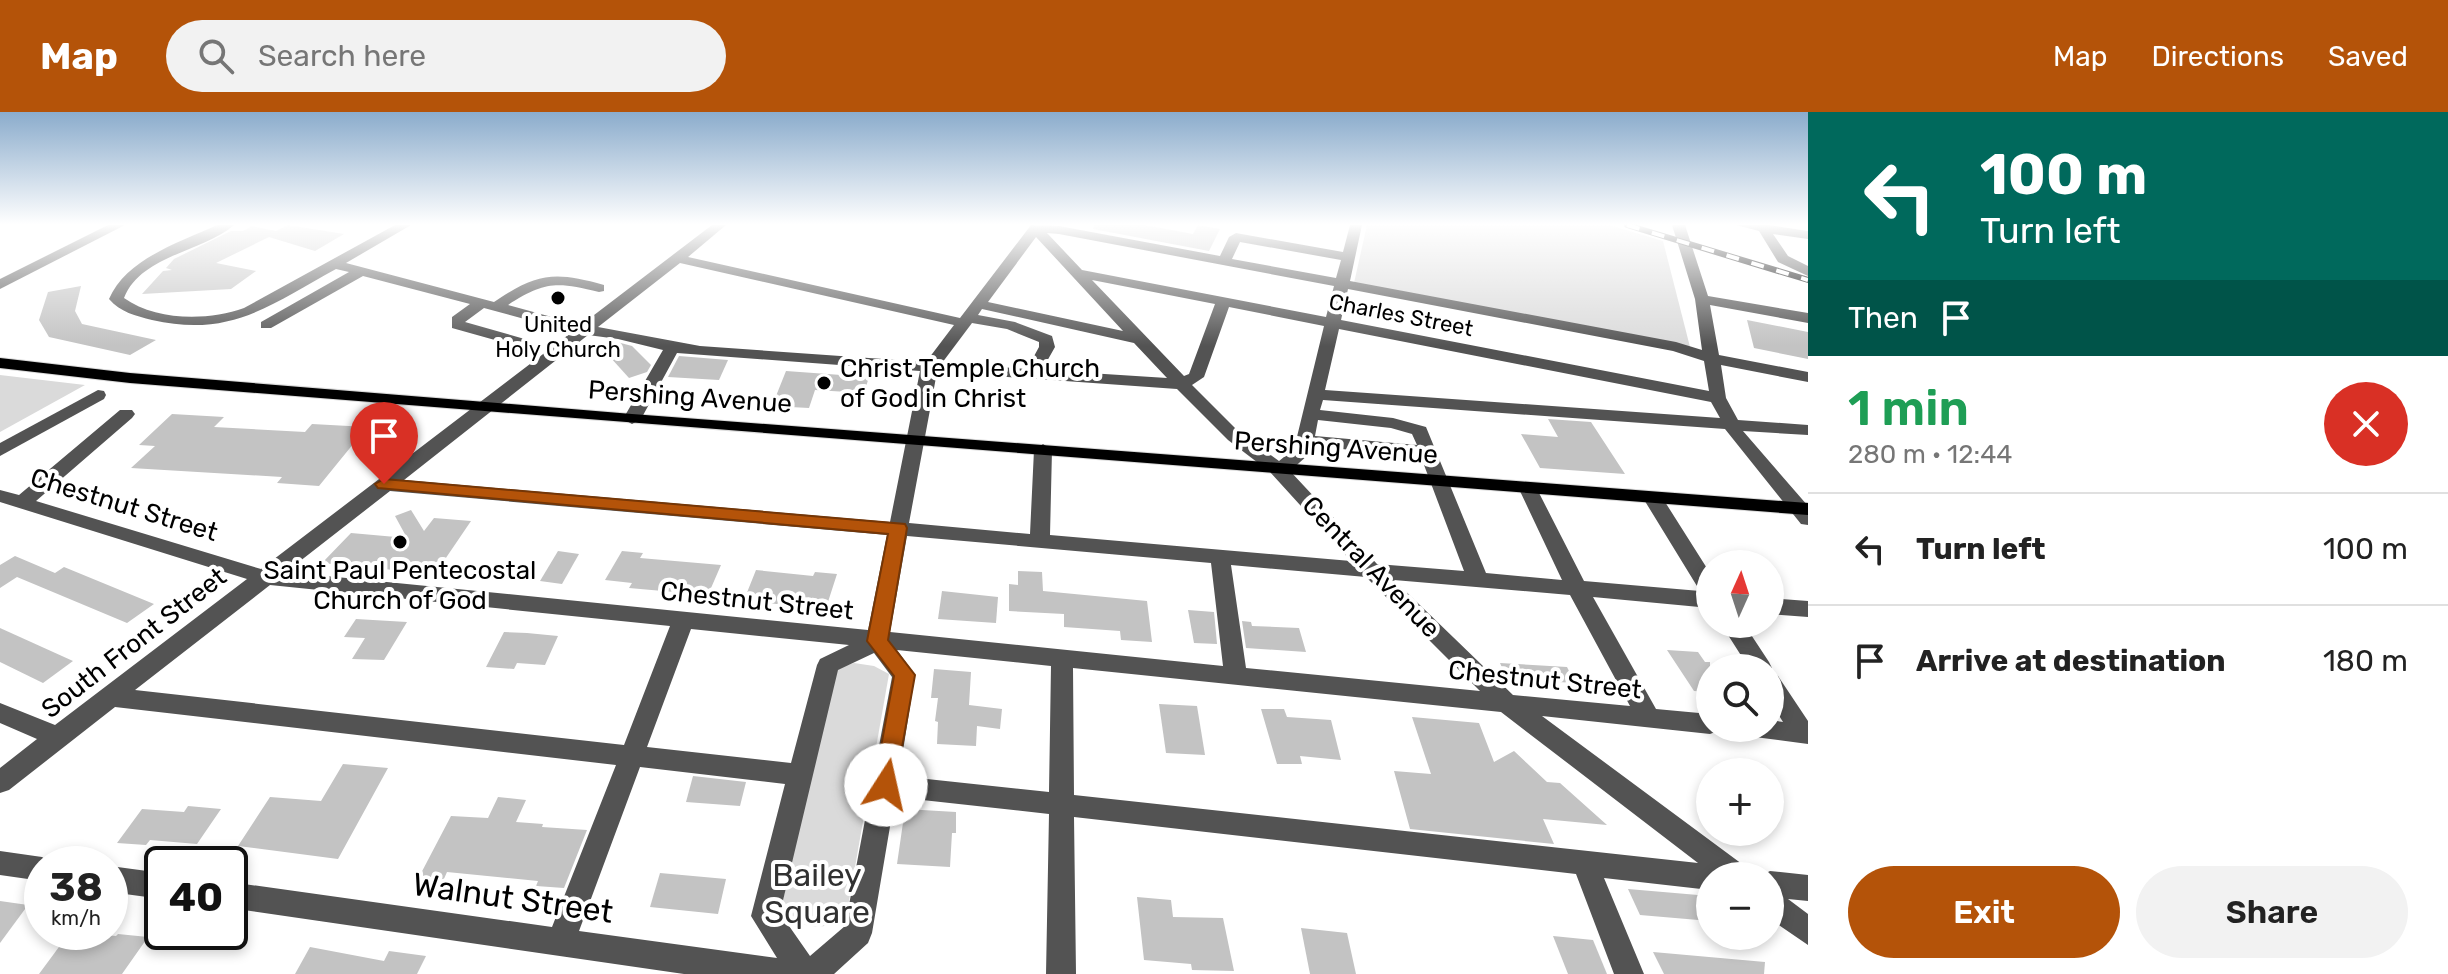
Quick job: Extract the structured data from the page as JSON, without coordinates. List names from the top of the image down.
{
  "streets": {
    "main road": ["Pershing Avenue"],
    "street": [
      "Charles Street",
      "Chestnut Street",
      "Central Avenue",
      "South Front Street",
      "Walnut Street"
    ]
  },
  "crossings": [
    ["Charles Street", "Central Avenue"],
    ["Pershing Avenue", "Central Avenue"],
    ["Pershing Avenue", "South Front Street"],
    ["Chestnut Street", "Central Avenue"],
    ["Chestnut Street", "South Front Street"]
  ],
  "parks": ["Bailey Square"],
  "places": ["United Holy Church", "Christ Temple Church of God in Christ", "Saint Paul Pentecostal Church of God"],
  "north": "top",
  "page": {
    "header": "Map",
    "search": "Search here",
    "nav": ["Map", "Directions", "Saved"],
    "turn": ["100 m", "Turn left"],
    "then": "Then",
    "heading": ["1 min", "280 m · 12:44"],
    "list": [
      {
        "name": "Turn left",
        "value": "100 m"
      },
      {
        "name": "Arrive at destination",
        "value": "180 m"
      }
    ],
    "map_buttons": ["+", "−"],
    "speed": "38 km/h",
    "limit": "40",
    "buttons": ["Exit", "Share"]
  }
}
